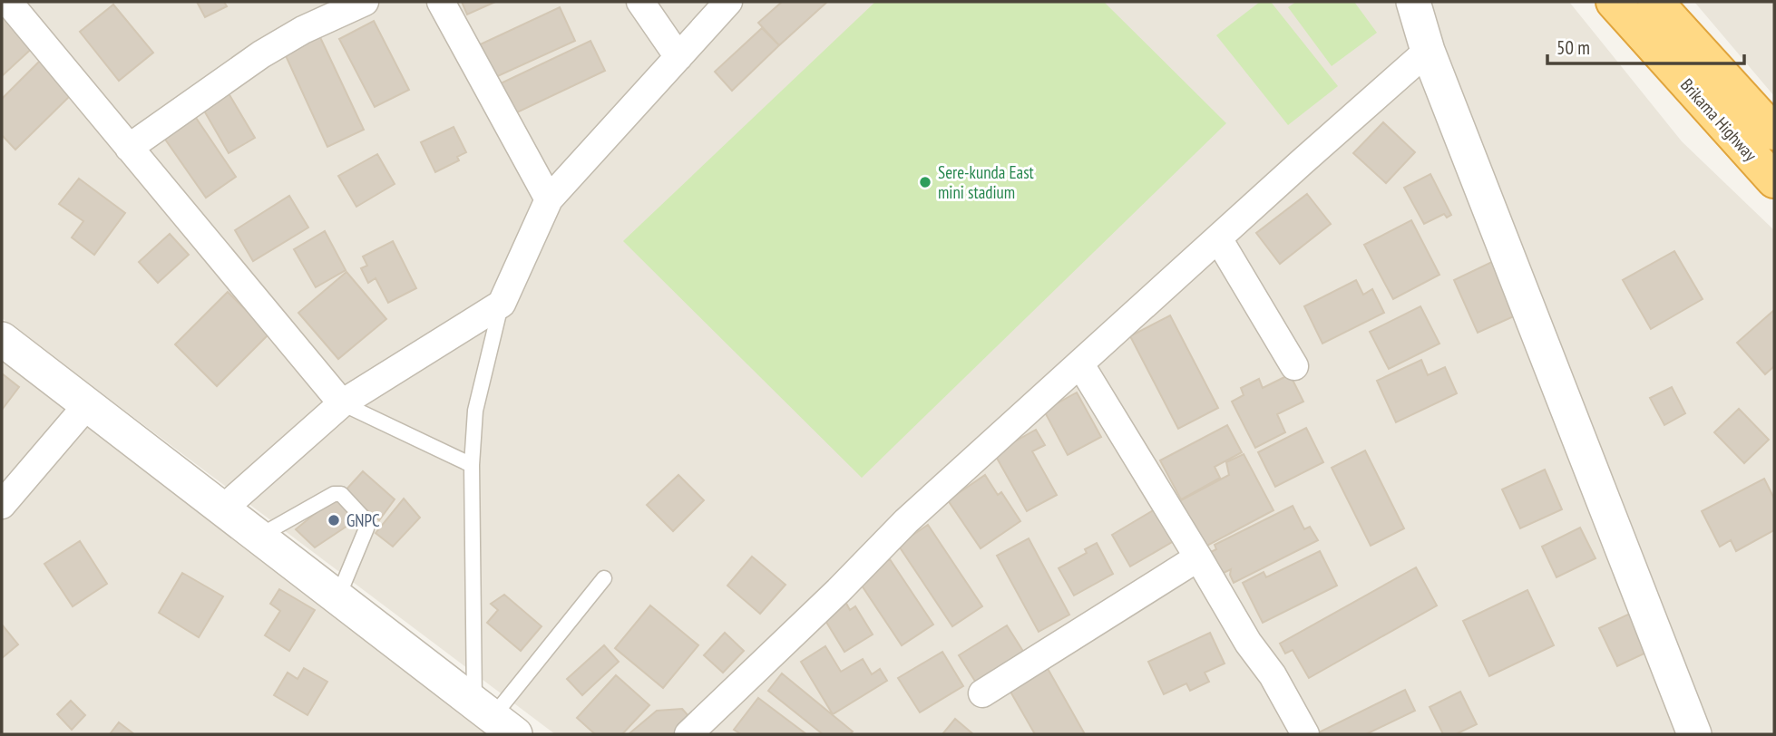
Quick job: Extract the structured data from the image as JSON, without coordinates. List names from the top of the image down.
{
  "streets": {
    "highway": ["Brikama Highway"]
  },
  "places": ["Sere-kunda East mini stadium", "GNPC"],
  "scale_bar": "50 m"
}
